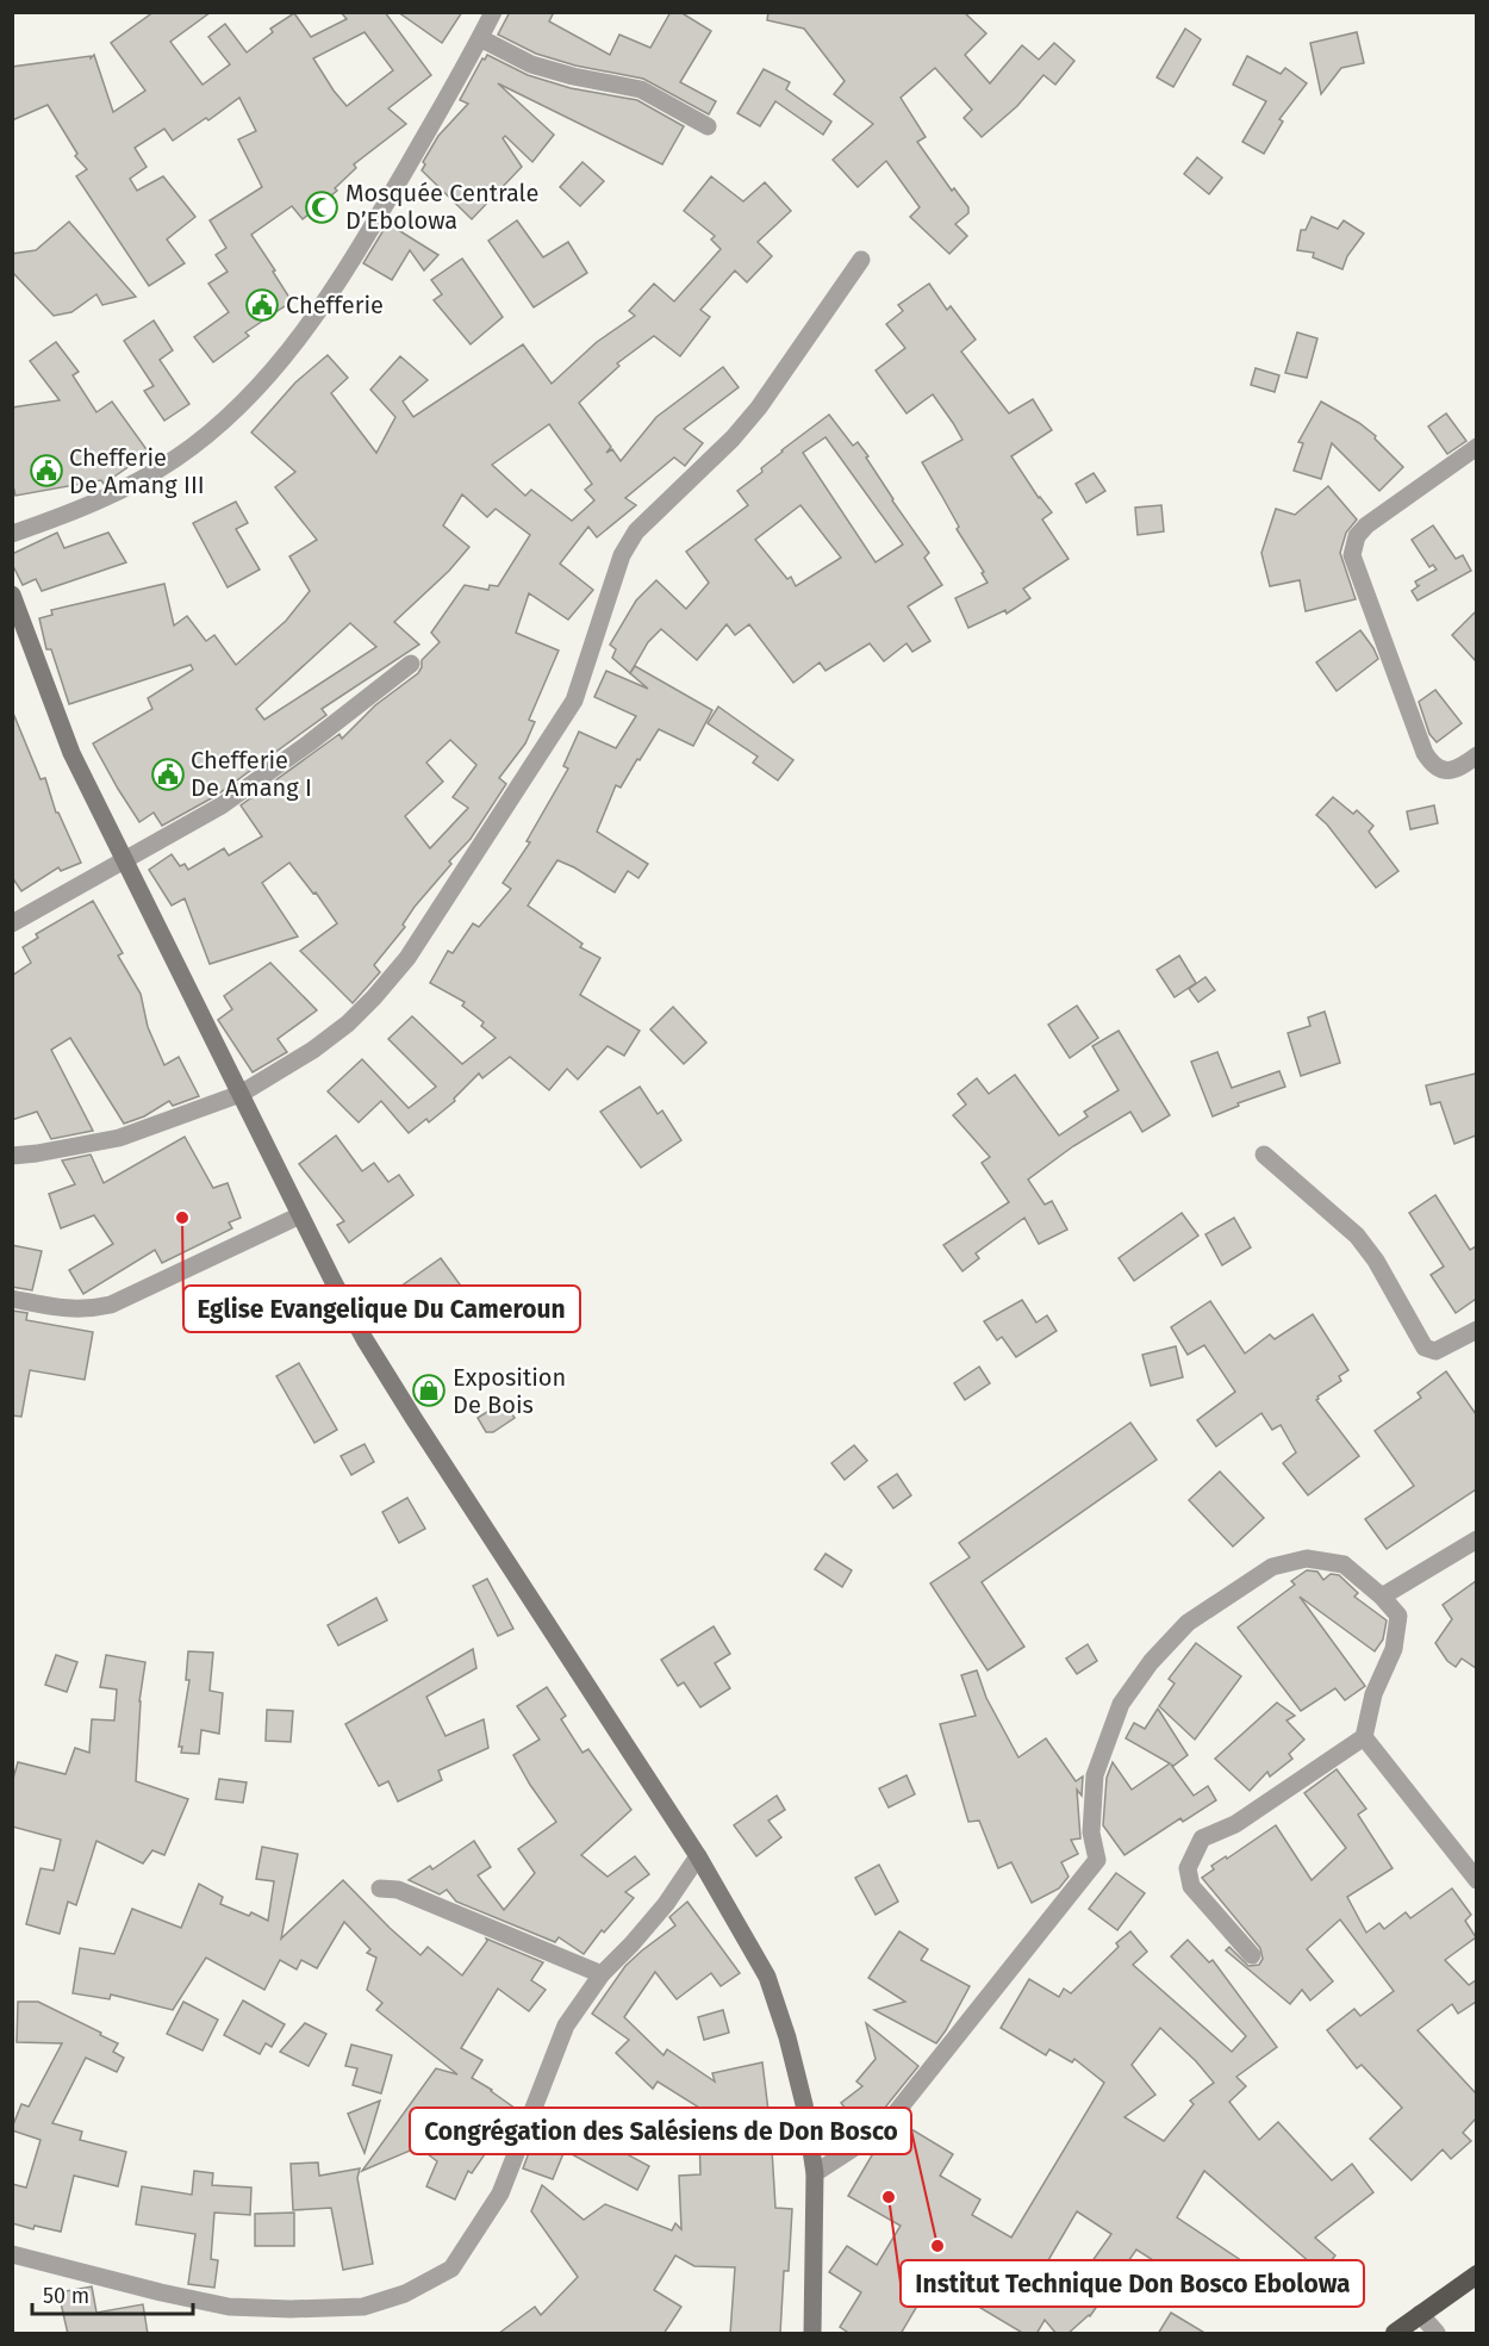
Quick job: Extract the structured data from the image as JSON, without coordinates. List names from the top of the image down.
{
  "places": {
    "mosque": ["Mosquée Centrale D’Ebolowa"],
    "public building": ["Chefferie", "Chefferie De Amang III", "Chefferie De Amang I"],
    "other": ["Eglise Evangelique Du Cameroun", "Institut Technique Don Bosco Ebolowa", "Congrégation des Salésiens de Don Bosco"],
    "shop": ["Exposition De Bois"]
  },
  "scale_bar": "50 m"
}
